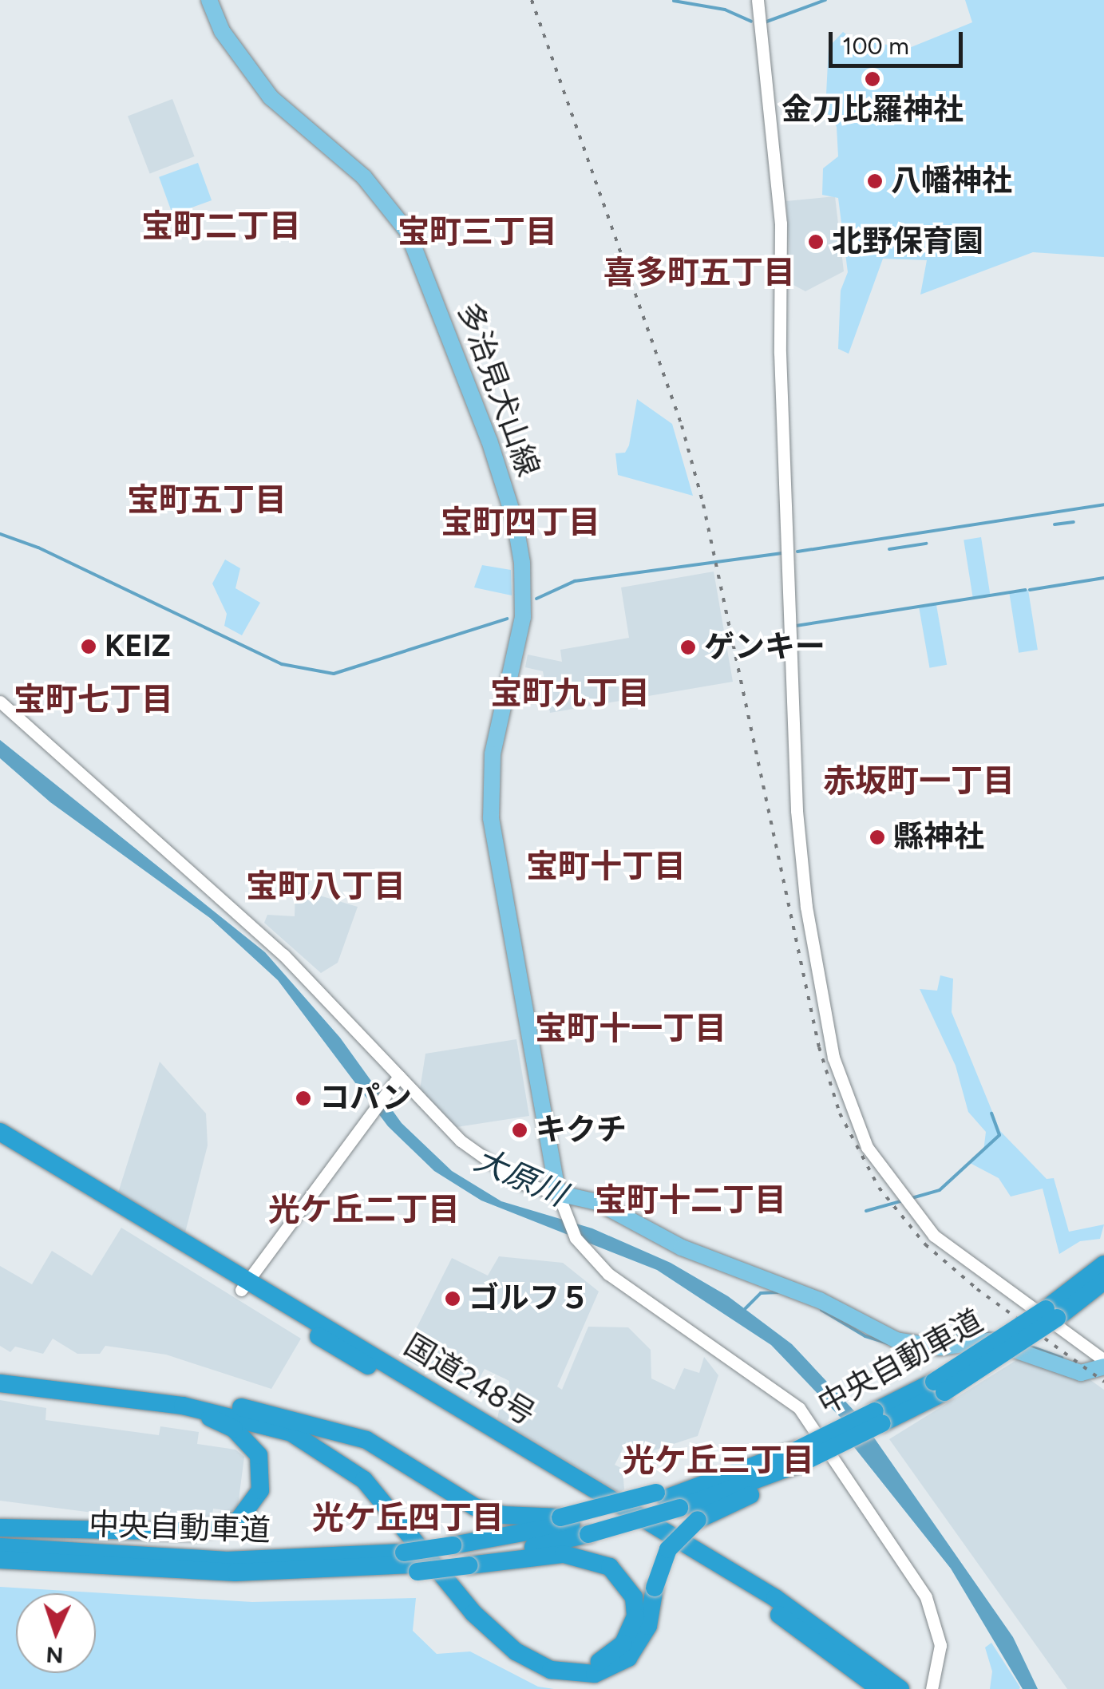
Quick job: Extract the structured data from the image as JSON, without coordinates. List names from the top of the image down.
{
  "streets": {
    "highway": ["中央自動車道", "国道248号"],
    "main road": ["多治見犬山線"]
  },
  "districts": [
    "宝町二丁目",
    "宝町三丁目",
    "喜多町五丁目",
    "宝町五丁目",
    "宝町四丁目",
    "宝町九丁目",
    "宝町七丁目",
    "赤坂町一丁目",
    "宝町十丁目",
    "宝町八丁目",
    "宝町十一丁目",
    "宝町十二丁目",
    "光ケ丘二丁目",
    "光ケ丘三丁目",
    "光ケ丘四丁目"
  ],
  "water": ["大原川"],
  "places": [
    "金刀比羅神社",
    "八幡神社",
    "北野保育園",
    "KEIZ",
    "ゲンキー",
    "縣神社",
    "コパン",
    "キクチ",
    "ゴルフ５"
  ],
  "scale_bar": "100 m",
  "north": "bottom"
}
